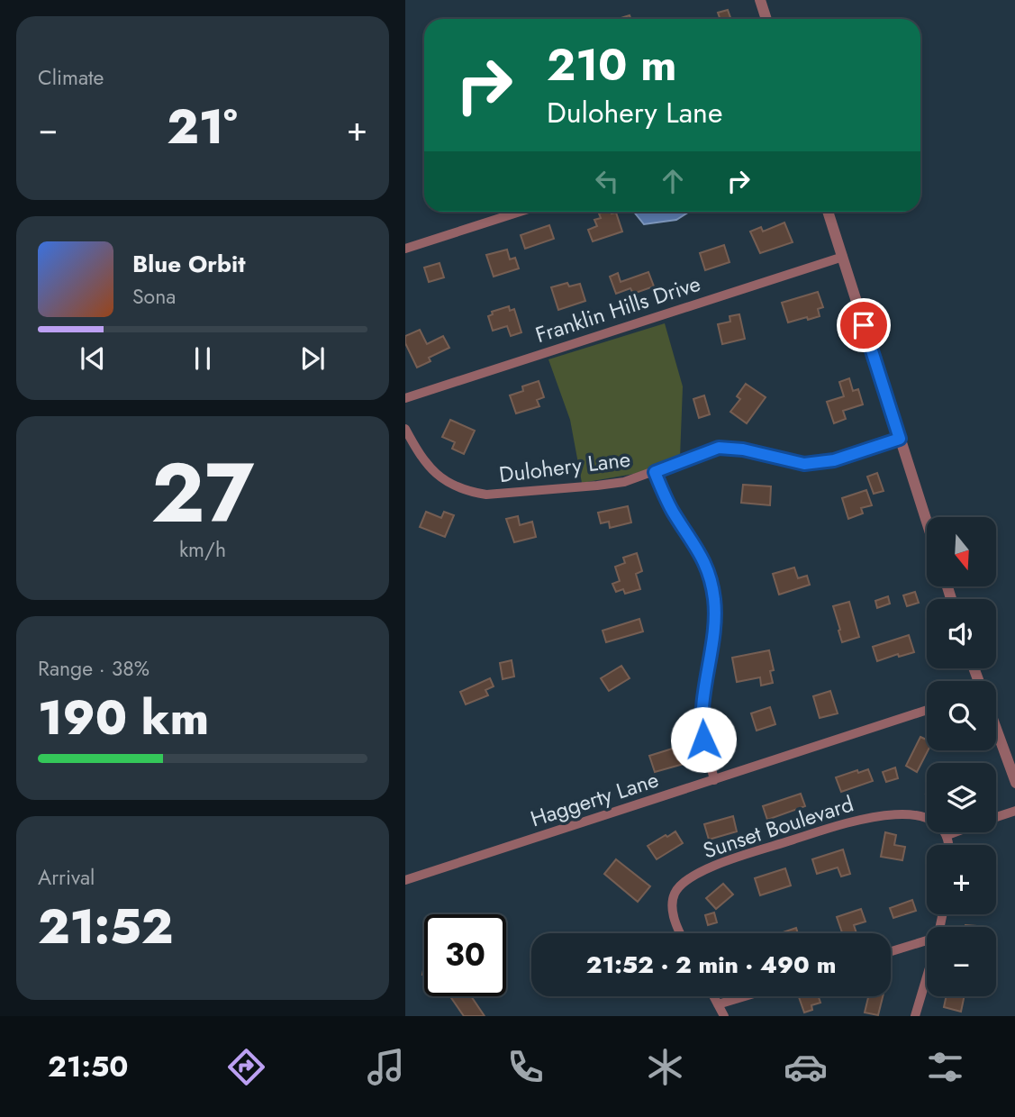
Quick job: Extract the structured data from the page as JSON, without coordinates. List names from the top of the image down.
{
  "streets": {
    "street": [
      "Franklin Hills Drive",
      "Dulohery Lane",
      "Haggerty Lane",
      "Sunset Boulevard"
    ]
  },
  "north": "bottom",
  "page": {
    "tile": [
      "Climate",
      ["27", "km/h"],
      ["Range · 38%", "190 km"],
      ["Arrival", "21:52"]
    ],
    "turn": ["210 m", "Dulohery Lane"],
    "heat": ["−", "21°", "+"],
    "song": ["Blue Orbit", "Sona"],
    "map_buttons": ["+", "−"],
    "limit": "30",
    "trip": "21:52 · 2 min · 490 m",
    "tabs": "21:50"
  }
}
